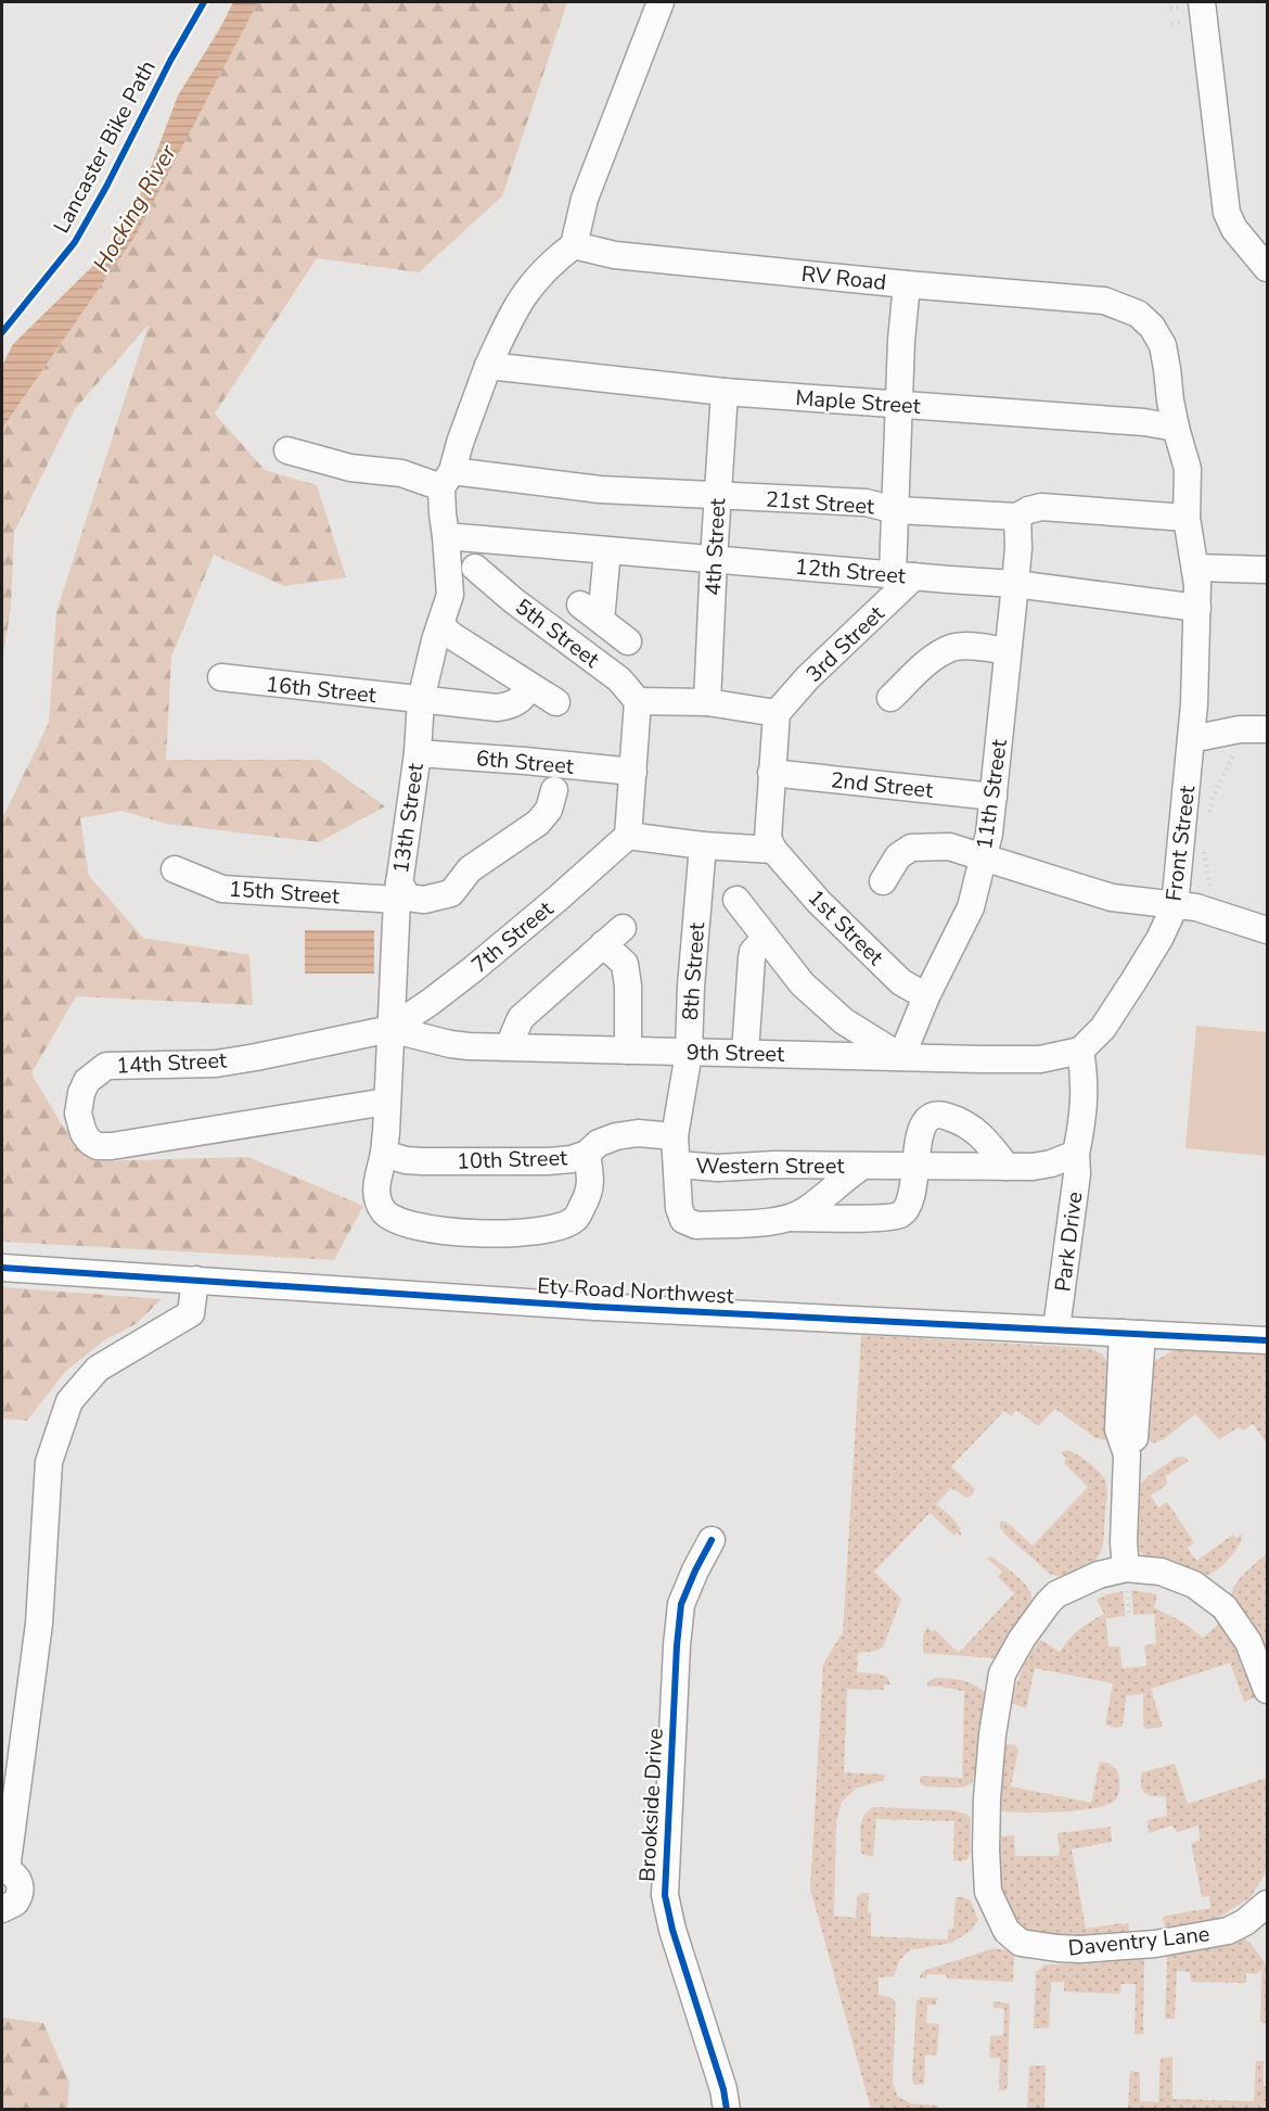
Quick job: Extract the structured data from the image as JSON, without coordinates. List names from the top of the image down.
{
  "streets": {
    "street": [
      "RV Road",
      "Maple Street",
      "21st Street",
      "4th Street",
      "12th Street",
      "5th Street",
      "3rd Street",
      "16th Street",
      "6th Street",
      "2nd Street",
      "11th Street",
      "13th Street",
      "Front Street",
      "15th Street",
      "1st Street",
      "7th Street",
      "8th Street",
      "9th Street",
      "14th Street",
      "10th Street",
      "Western Street",
      "Park Drive",
      "Ety Road Northwest",
      "Brookside Drive",
      "Daventry Lane"
    ],
    "cycle path": ["Lancaster Bike Path"]
  },
  "crossings": [
    ["RV Road", "Maple Street"],
    ["Maple Street", "4th Street"],
    ["21st Street", "4th Street"],
    ["21st Street", "11th Street"],
    ["21st Street", "13th Street"],
    ["4th Street", "12th Street"],
    ["12th Street", "3rd Street"],
    ["12th Street", "11th Street"],
    ["12th Street", "13th Street"],
    ["12th Street", "Front Street"],
    ["16th Street", "13th Street"],
    ["6th Street", "13th Street"],
    ["2nd Street", "11th Street"],
    ["11th Street", "1st Street"],
    ["11th Street", "9th Street"],
    ["13th Street", "15th Street"],
    ["13th Street", "7th Street"],
    ["13th Street", "9th Street"],
    ["13th Street", "14th Street"],
    ["13th Street", "10th Street"],
    ["Front Street", "9th Street"],
    ["7th Street", "9th Street"],
    ["7th Street", "14th Street"],
    ["8th Street", "9th Street"],
    ["8th Street", "10th Street"],
    ["8th Street", "Western Street"],
    ["9th Street", "14th Street"],
    ["10th Street", "Western Street"],
    ["Western Street", "Park Drive"],
    ["Park Drive", "Ety Road Northwest"]
  ],
  "water": ["Hocking River"]
}
